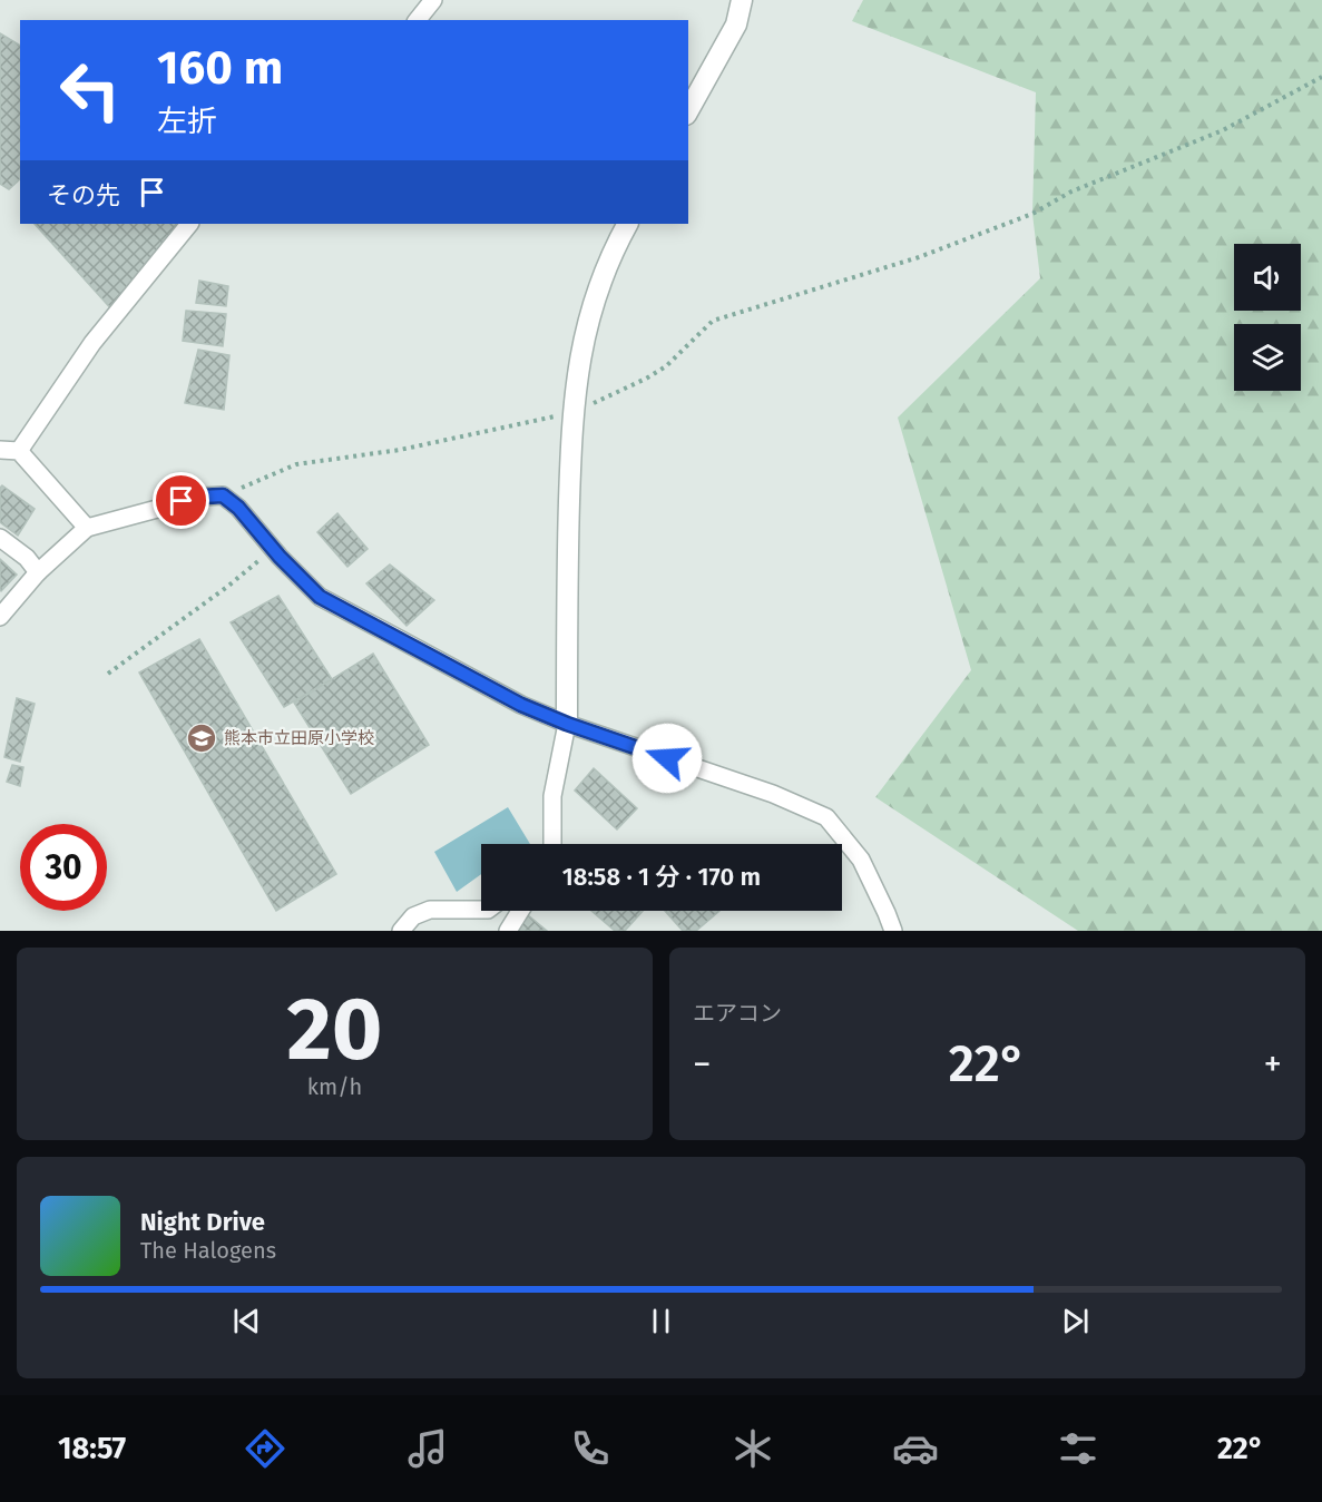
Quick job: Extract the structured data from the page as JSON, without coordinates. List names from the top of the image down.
{
  "places": {
    "school or university": ["熊本市立田原小学校"]
  },
  "page": {
    "turn": ["160 m", "左折"],
    "then": "その先",
    "limit": "30",
    "trip": "18:58 · 1 分 · 170 m",
    "tile": [
      ["20", "km/h"],
      "エアコン"
    ],
    "heat": ["−", "22°", "+"],
    "song": ["Night Drive", "The Halogens"],
    "tabs": ["18:57", "22°"]
  }
}
